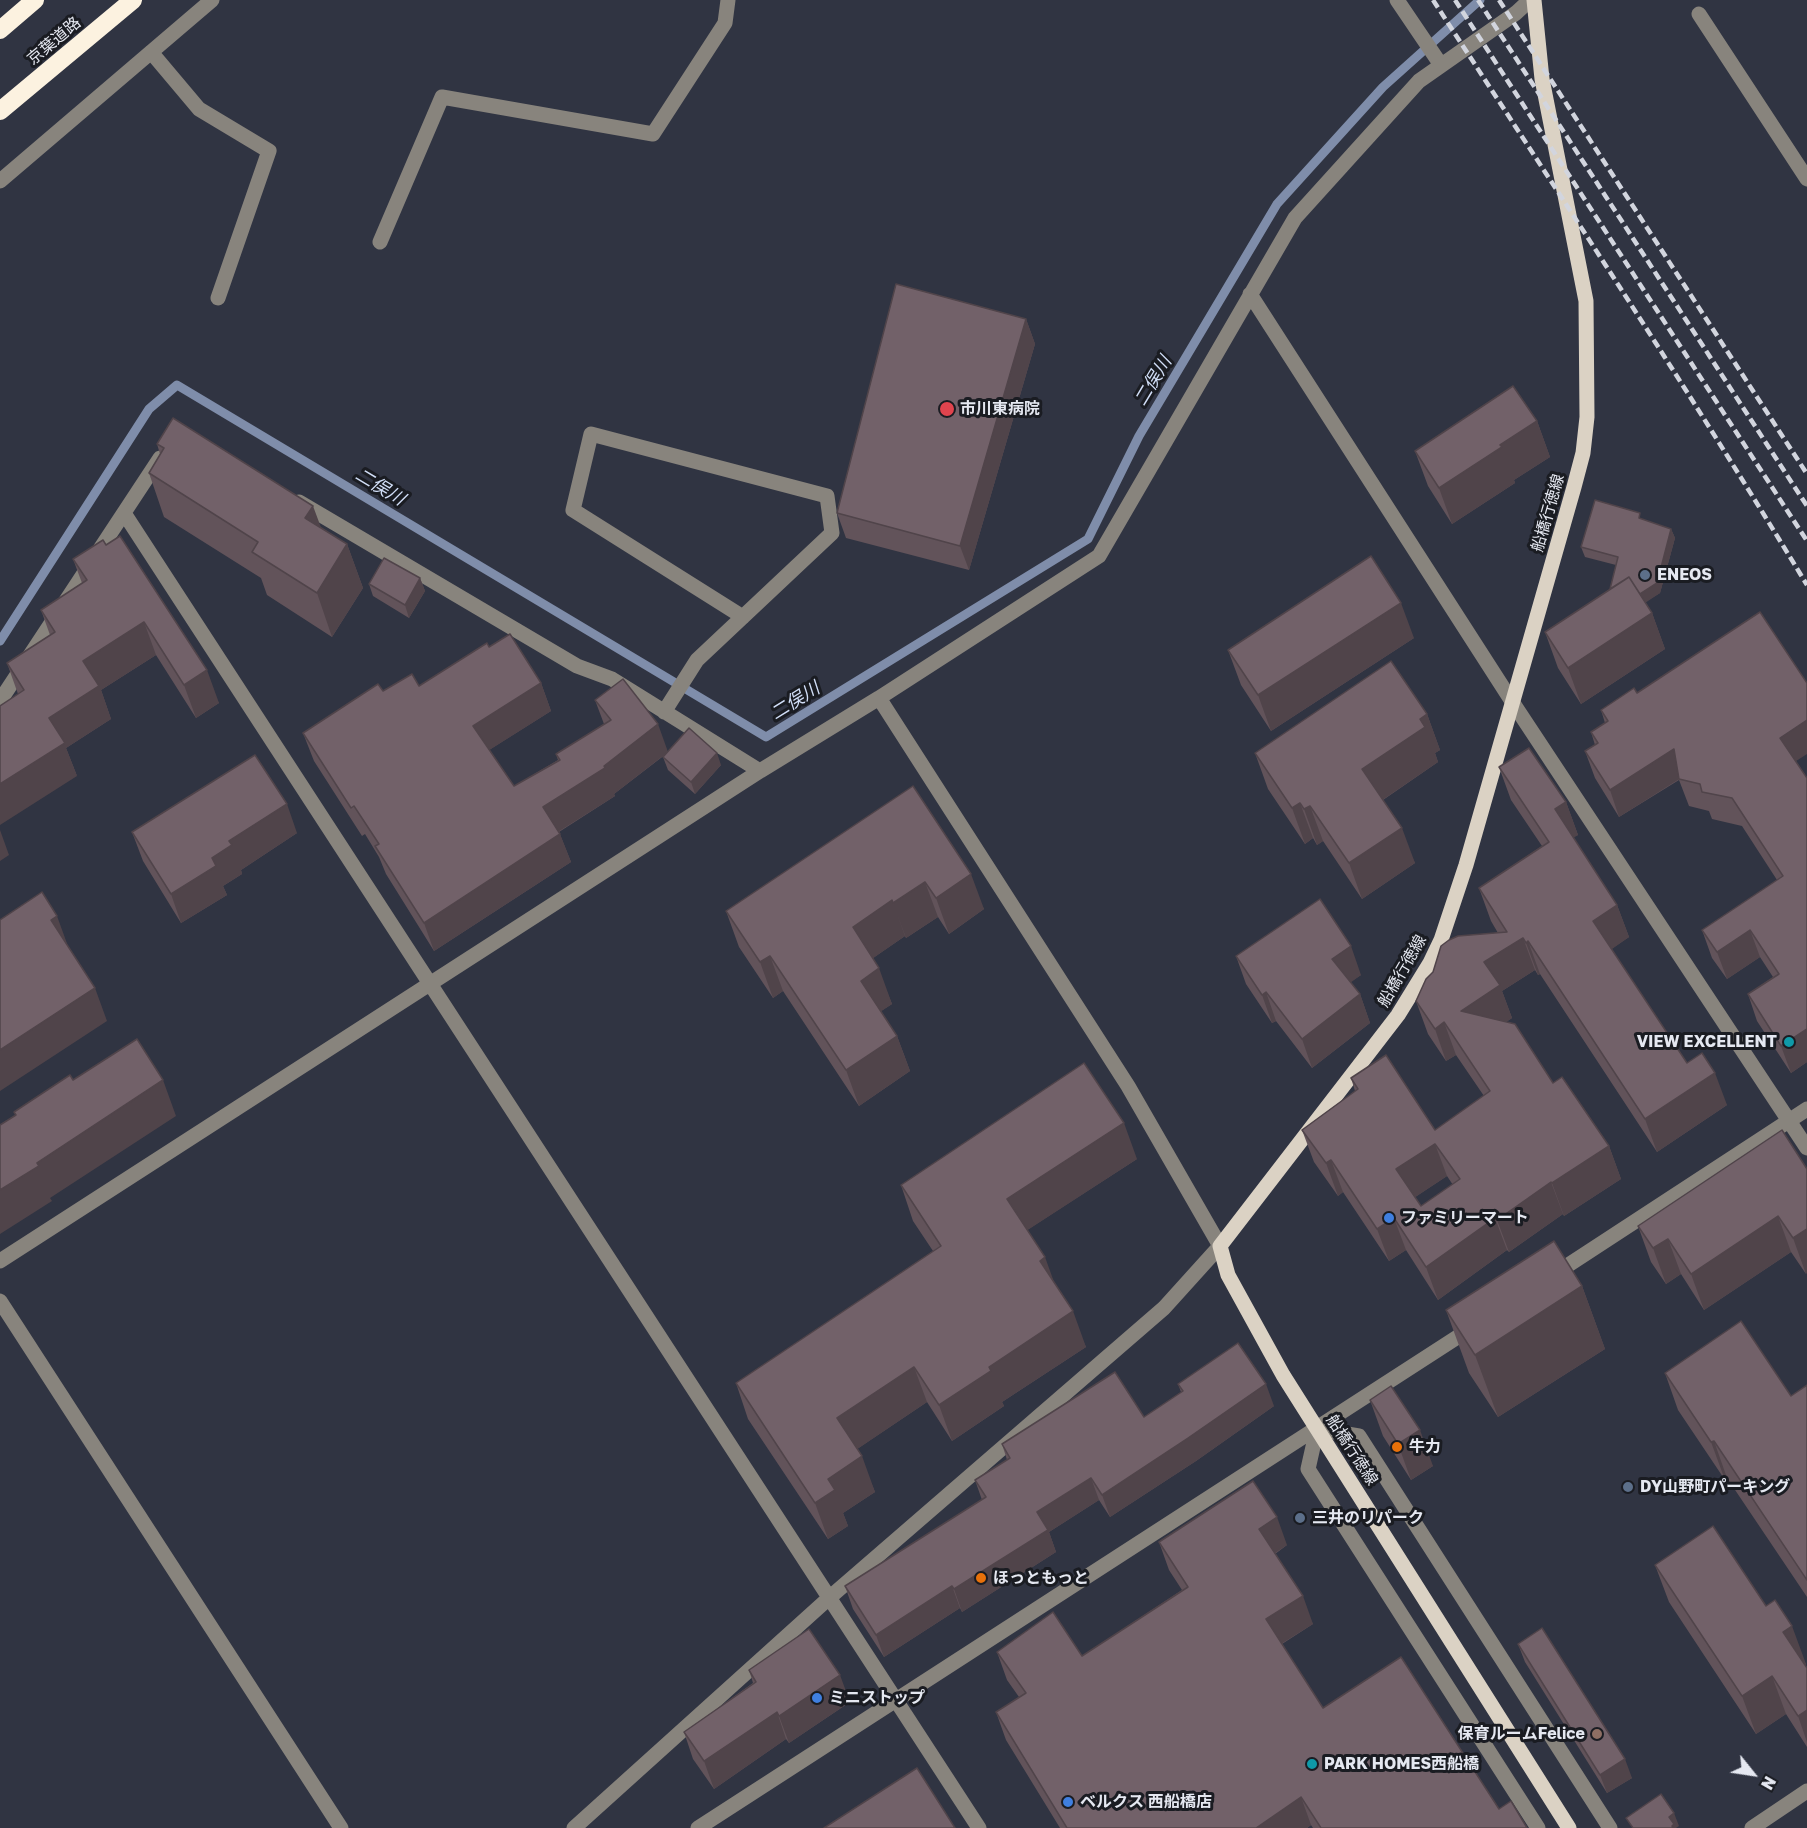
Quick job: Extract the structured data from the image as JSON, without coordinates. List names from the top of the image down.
{
  "streets": {
    "highway": ["京葉道路"],
    "main road": ["船橋行徳線"]
  },
  "water": ["二俣川"],
  "places": [
    "市川東病院",
    "ENEOS",
    "VIEW EXCELLENT",
    "ファミリーマート",
    "牛力",
    "DY山野町パーキング",
    "三井のリパーク",
    "ほっともっと",
    "ミニストップ",
    "保育ルームFelice",
    "PARK HOMES西船橋",
    "ベルクス 西船橋店"
  ],
  "north": "bottom right"
}
